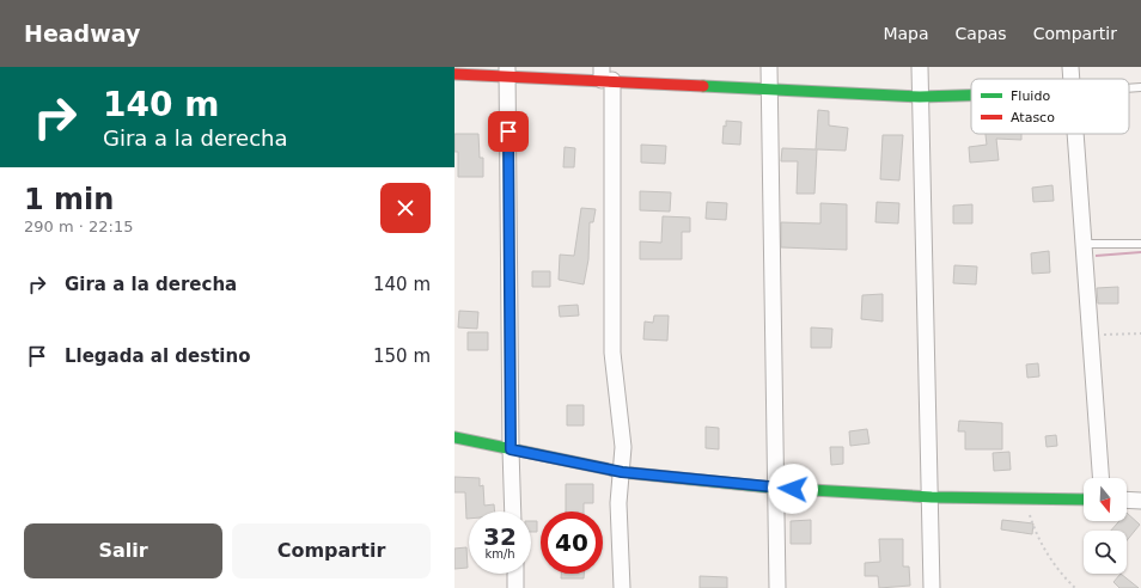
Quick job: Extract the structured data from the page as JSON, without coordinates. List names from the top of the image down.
{
  "legend": ["Fluido", "Atasco"],
  "north": "bottom",
  "page": {
    "header": "Headway",
    "nav": ["Mapa", "Capas", "Compartir"],
    "turn": ["140 m", "Gira a la derecha"],
    "heading": ["1 min", "290 m · 22:15"],
    "list": [
      {
        "name": "Gira a la derecha",
        "value": "140 m"
      },
      {
        "name": "Llegada al destino",
        "value": "150 m"
      }
    ],
    "speed": "32 km/h",
    "limit": "40",
    "buttons": ["Salir", "Compartir"]
  }
}
